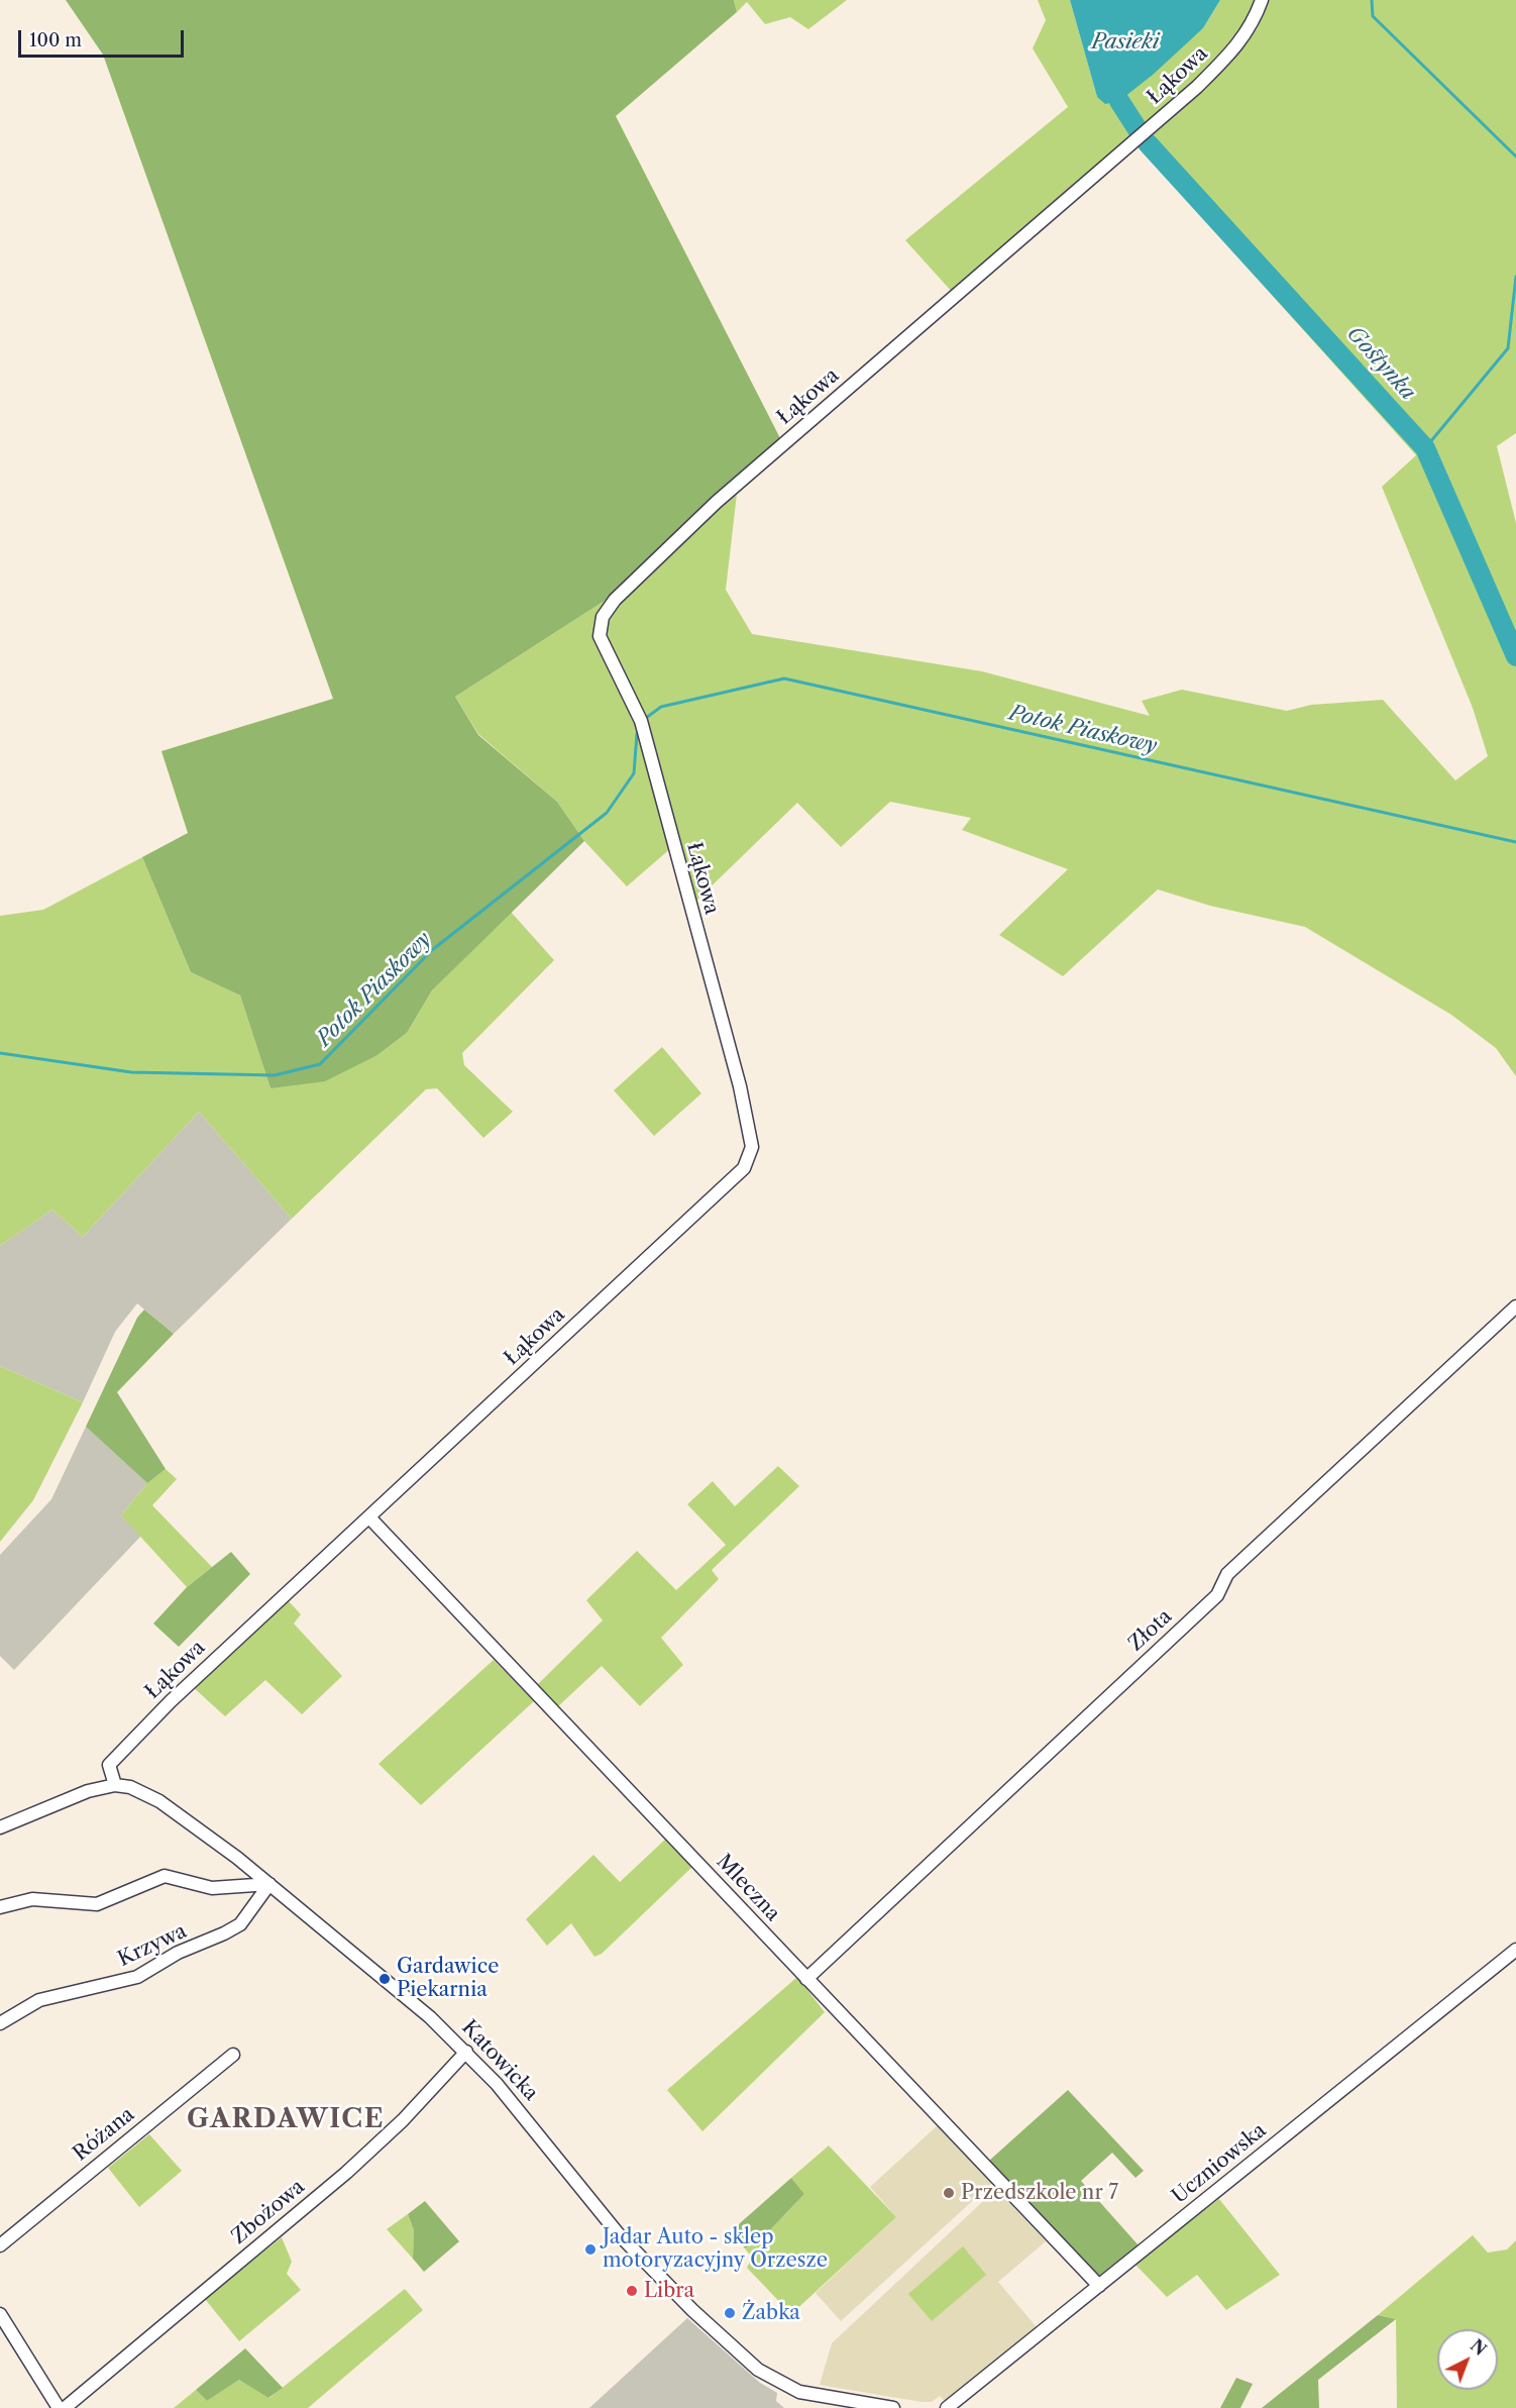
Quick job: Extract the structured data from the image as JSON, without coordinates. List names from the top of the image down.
{
  "streets": {
    "street": [
      "Łąkowa",
      "Złota",
      "Mleczna",
      "Krzywa",
      "Katowicka",
      "Różana",
      "Uczniowska",
      "Zbożowa"
    ]
  },
  "crossings": [
    ["Łąkowa", "Mleczna"],
    ["Łąkowa", "Katowicka"],
    ["Złota", "Mleczna"],
    ["Mleczna", "Uczniowska"],
    ["Krzywa", "Katowicka"],
    ["Katowicka", "Zbożowa"]
  ],
  "districts": ["GARDAWICE"],
  "water": ["Pasieki", "Gostynka", "Potok Piaskowy"],
  "places": [
    "Gardawice Piekarnia",
    "Przedszkole nr 7",
    "Jadar Auto - sklep motoryzacyjny Orzesze",
    "Libra",
    "Żabka"
  ],
  "scale_bar": "100 m",
  "north": "top right"
}
